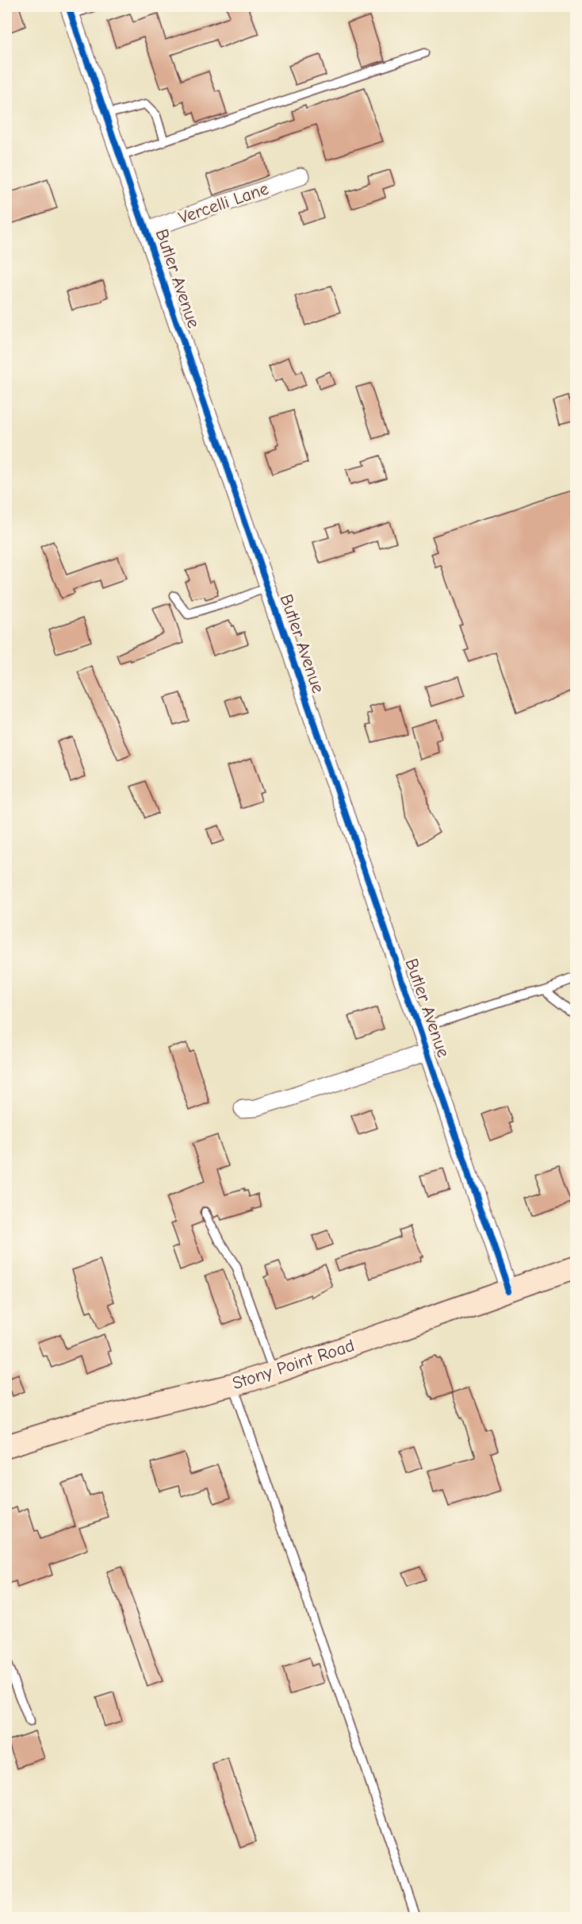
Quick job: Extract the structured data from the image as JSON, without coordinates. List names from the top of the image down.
{
  "streets": {
    "main road": ["Stony Point Road"],
    "street": ["Vercelli Lane", "Butler Avenue"]
  },
  "crossings": [
    ["Vercelli Lane", "Butler Avenue"],
    ["Butler Avenue", "Stony Point Road"]
  ]
}
